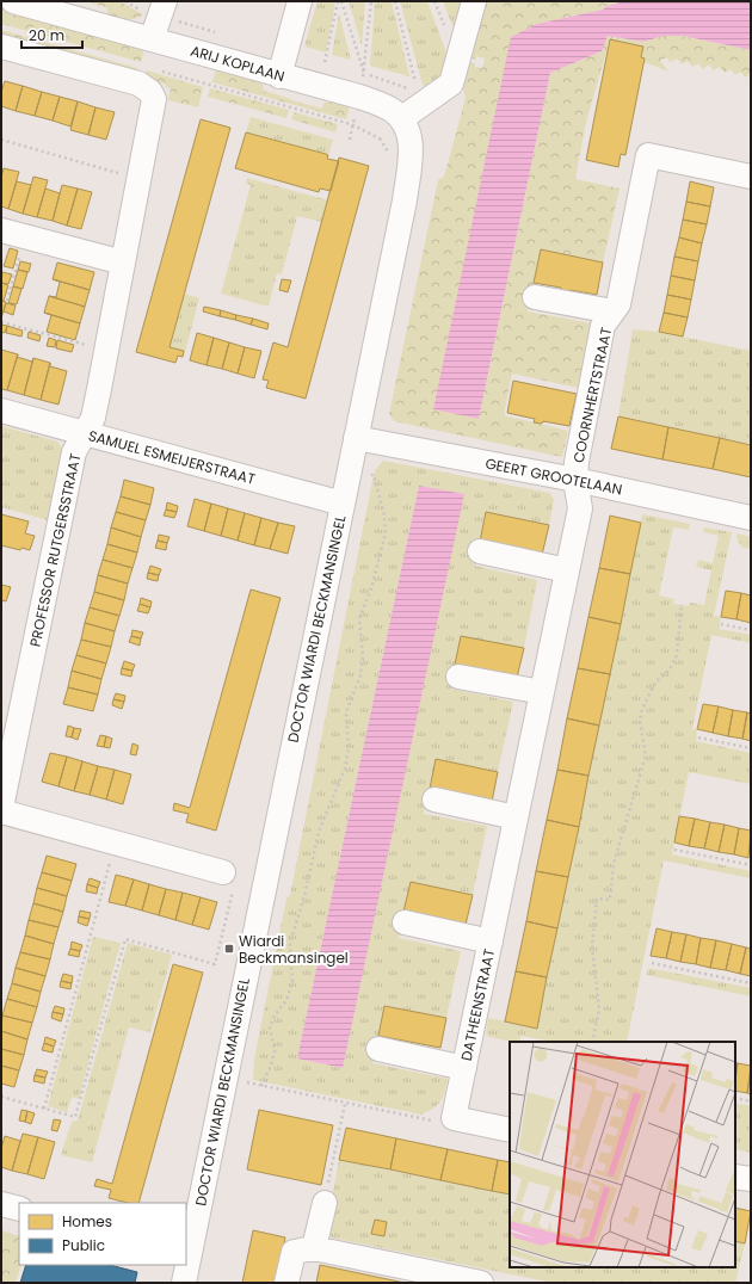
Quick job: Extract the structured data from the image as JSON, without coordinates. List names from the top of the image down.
{
  "streets": {
    "street": [
      "ARIJ KOPLAAN",
      "COORNHERTSTRAAT",
      "SAMUEL ESMEIJERSTRAAT",
      "GEERT GROOTELAAN",
      "PROFESSOR RUTGERSSTRAAT",
      "DOCTOR WIARDI BECKMANSINGEL",
      "DATHEENSTRAAT"
    ]
  },
  "crossings": [
    ["ARIJ KOPLAAN", "DOCTOR WIARDI BECKMANSINGEL"],
    ["COORNHERTSTRAAT", "GEERT GROOTELAAN"],
    ["COORNHERTSTRAAT", "DATHEENSTRAAT"],
    ["SAMUEL ESMEIJERSTRAAT", "PROFESSOR RUTGERSSTRAAT"],
    ["SAMUEL ESMEIJERSTRAAT", "DOCTOR WIARDI BECKMANSINGEL"],
    ["GEERT GROOTELAAN", "DOCTOR WIARDI BECKMANSINGEL"],
    ["GEERT GROOTELAAN", "DATHEENSTRAAT"]
  ],
  "places": {
    "transit": ["Wiardi Beckmansingel"]
  },
  "legend": ["Homes", "Public"],
  "scale_bar": "20 m"
}
